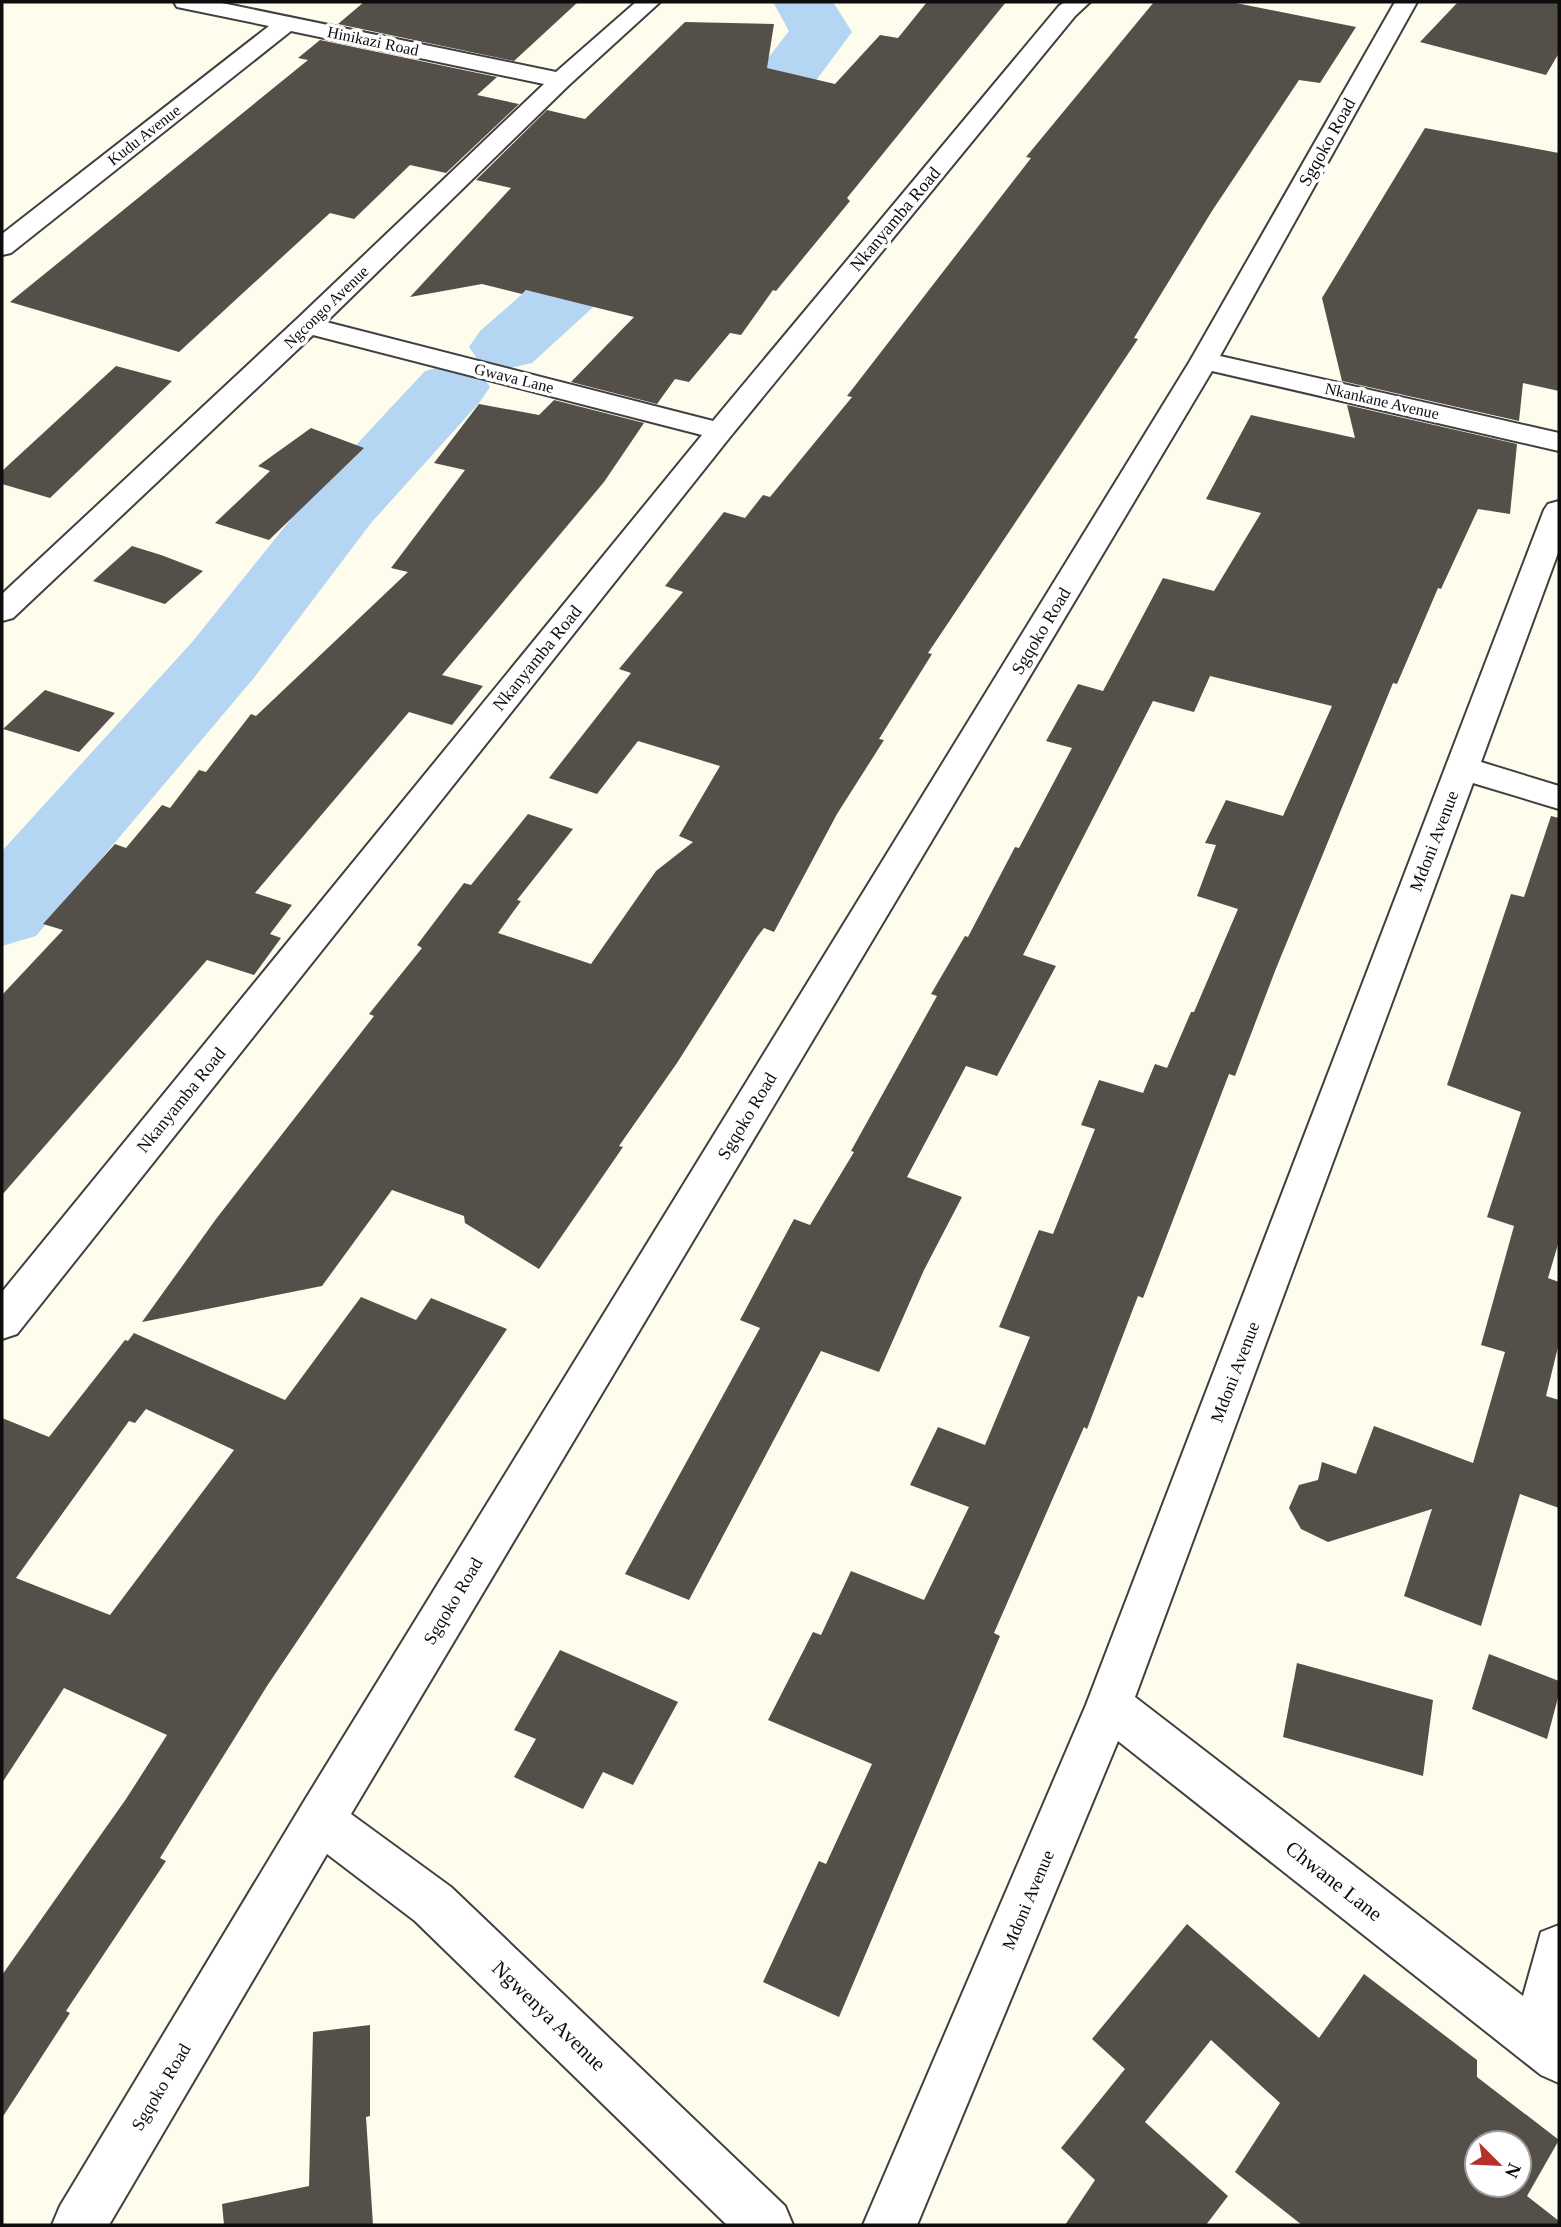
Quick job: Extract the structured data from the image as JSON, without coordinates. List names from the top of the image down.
{
  "streets": {
    "street": [
      "Hinikazi Road",
      "Kudu Avenue",
      "Sgqoko Road",
      "Nkanyamba Road",
      "Ngcongo Avenue",
      "Gwava Lane",
      "Nkankane Avenue",
      "Mdoni Avenue",
      "Chwane Lane",
      "Ngwenya Avenue"
    ]
  },
  "crossings": [
    ["Hinikazi Road", "Kudu Avenue"],
    ["Hinikazi Road", "Ngcongo Avenue"],
    ["Sgqoko Road", "Nkankane Avenue"],
    ["Sgqoko Road", "Ngwenya Avenue"],
    ["Nkanyamba Road", "Gwava Lane"],
    ["Ngcongo Avenue", "Gwava Lane"],
    ["Mdoni Avenue", "Chwane Lane"]
  ],
  "north": "bottom right"
}
